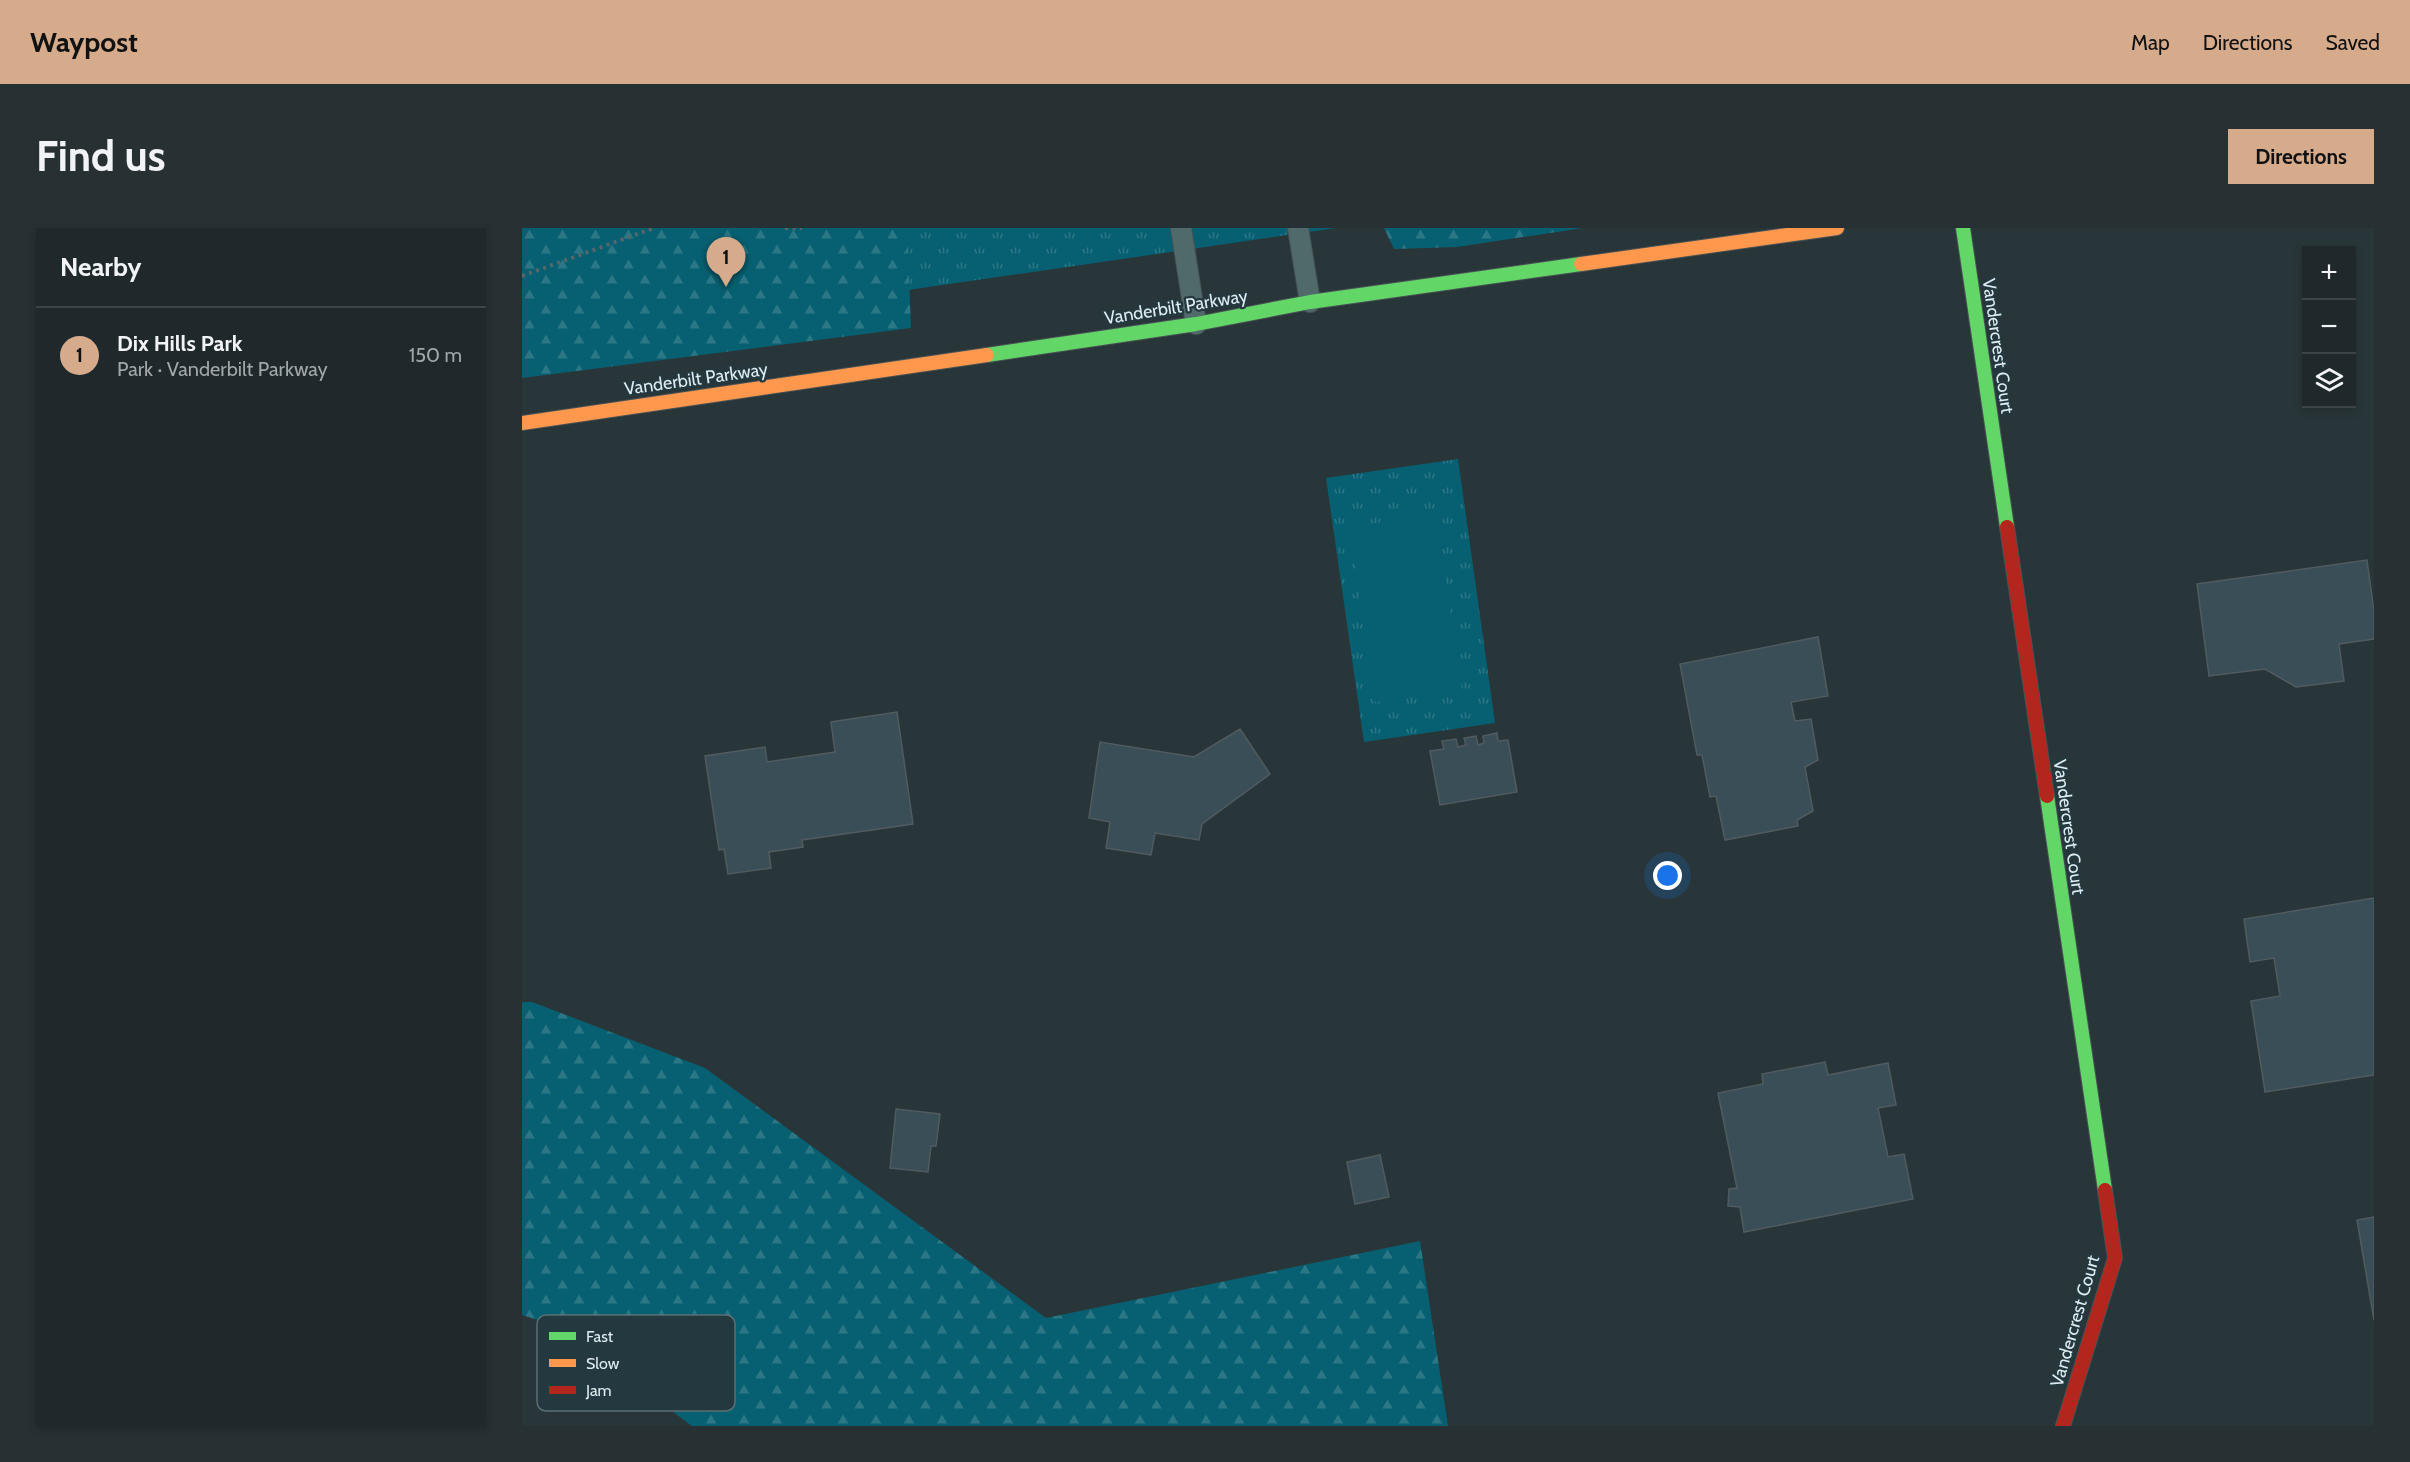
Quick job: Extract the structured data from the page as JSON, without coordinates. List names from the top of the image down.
{
  "streets": {
    "main road": ["Vanderbilt Parkway", "Vandercrest Court"]
  },
  "legend": ["Fast", "Slow", "Jam"],
  "page": {
    "header": "Waypost",
    "nav": ["Map", "Directions", "Saved"],
    "buttons": "Directions",
    "title": "Find us",
    "heading": "Nearby",
    "pins": "1",
    "map_buttons": ["+", "−"],
    "list": [
      {
        "mark": "1",
        "name": "Dix Hills Park",
        "note": "Park · Vanderbilt Parkway",
        "value": "150 m"
      }
    ]
  }
}
